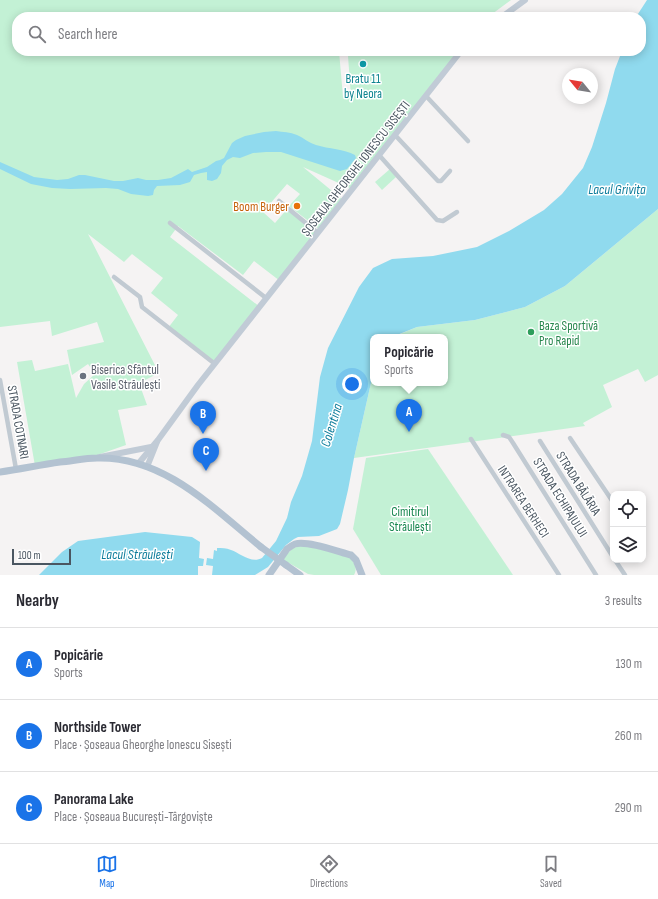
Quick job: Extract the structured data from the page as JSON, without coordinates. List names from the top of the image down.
{
  "streets": {
    "main road": ["ȘOSEAUA GHEORGHE IONESCU SISEȘTI"],
    "street": [
      "STRADA COTNARI",
      "STRADA BĂLĂRIA",
      "STRADA ECHIPAJULUI",
      "INTRAREA BERHECI"
    ]
  },
  "water": ["Lacul Grivița", "Colentina", "Lacul Străulești"],
  "parks": ["Cimitirul Străulești"],
  "places": [
    "Bratu 11 by Neora",
    "Boom Burger",
    "Baza Sportivă Pro Rapid",
    "Biserica Sfântul Vasile Străulești"
  ],
  "scale_bar": "100 m",
  "north": "top left",
  "page": {
    "search": "Search here",
    "popup": ["Popicărie", "Sports"],
    "pins": ["A", "B", "C"],
    "scale": "100 m",
    "heading": ["Nearby", "3 results"],
    "list": [
      {
        "mark": "A",
        "name": "Popicărie",
        "note": "Sports",
        "value": "130 m"
      },
      {
        "mark": "B",
        "name": "Northside Tower",
        "note": "Place · Șoseaua Gheorghe Ionescu Sisești",
        "value": "260 m"
      },
      {
        "mark": "C",
        "name": "Panorama Lake",
        "note": "Place · Șoseaua București-Târgoviște",
        "value": "290 m"
      }
    ],
    "nav": ["Map", "Directions", "Saved"]
  }
}
